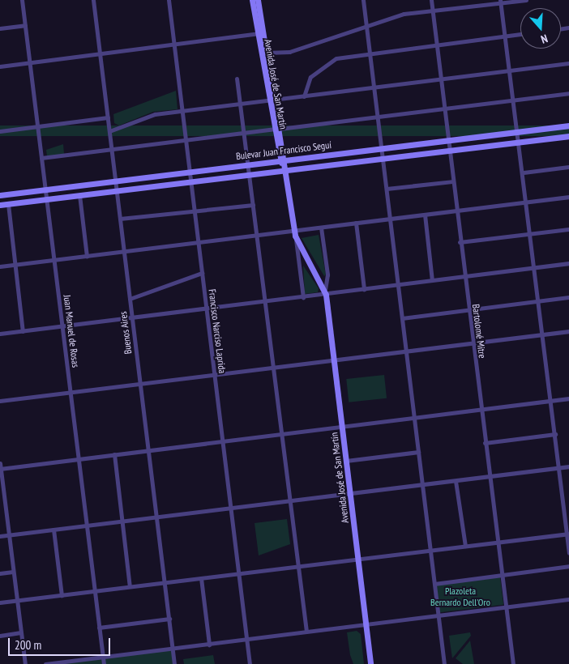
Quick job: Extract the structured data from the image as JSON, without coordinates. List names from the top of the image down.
{
  "streets": {
    "main road": ["Avenida José de San Martín", "Bulevar Juan Francisco Seguí"],
    "street": [
      "Juan Manuel de Rosas",
      "Francisco Narciso Laprida",
      "Bartolomé Mitre",
      "Buenos Aires"
    ]
  },
  "crossings": [
    ["Avenida José de San Martín", "Bulevar Juan Francisco Seguí"],
    ["Bulevar Juan Francisco Seguí", "Juan Manuel de Rosas"],
    ["Bulevar Juan Francisco Seguí", "Francisco Narciso Laprida"],
    ["Bulevar Juan Francisco Seguí", "Bartolomé Mitre"],
    ["Bulevar Juan Francisco Seguí", "Buenos Aires"]
  ],
  "parks": ["Plazoleta Bernardo Dell'Oro"],
  "scale_bar": "200 m",
  "north": "bottom"
}
